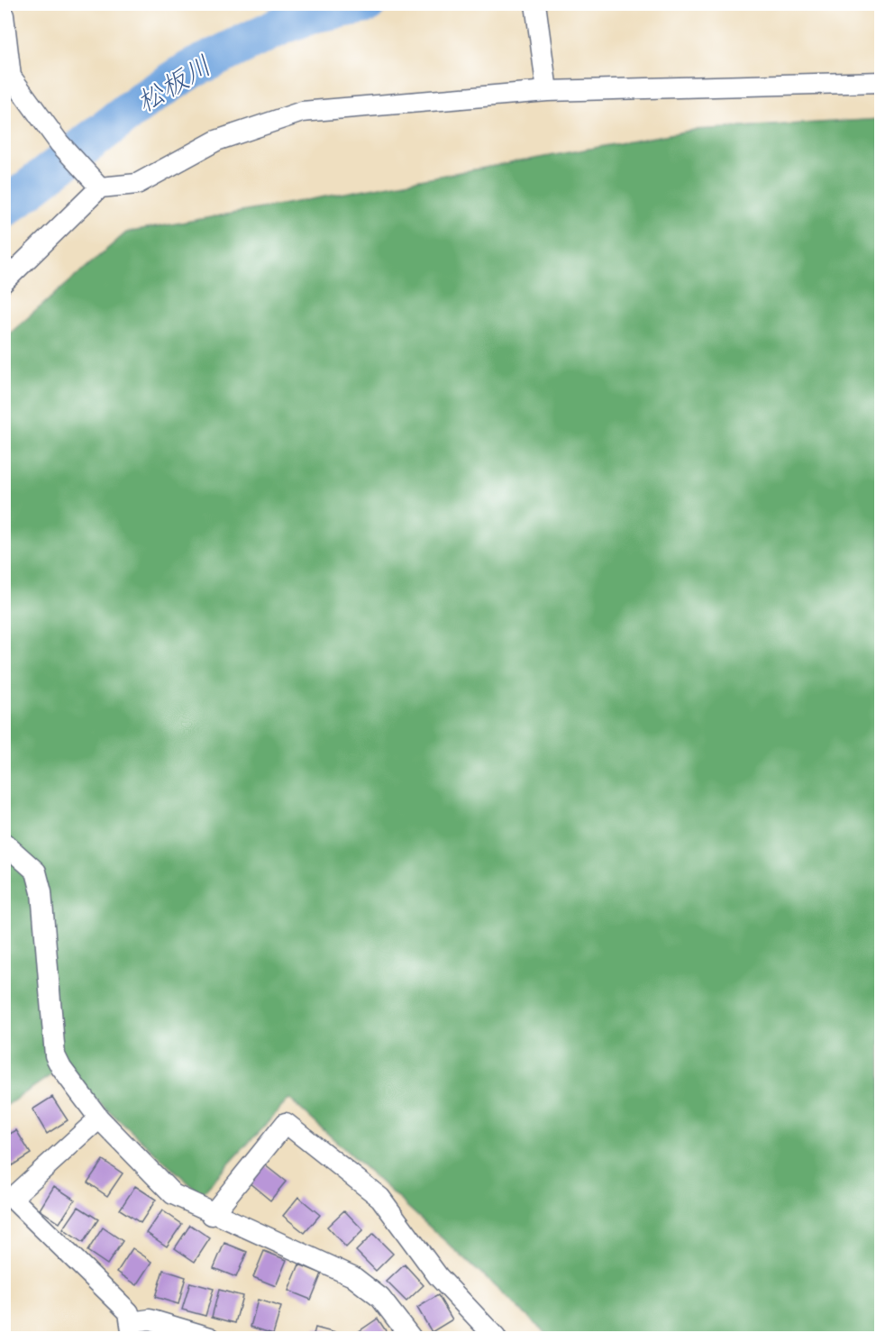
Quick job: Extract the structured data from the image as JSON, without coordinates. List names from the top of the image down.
{
  "water": ["松板川"]
}
